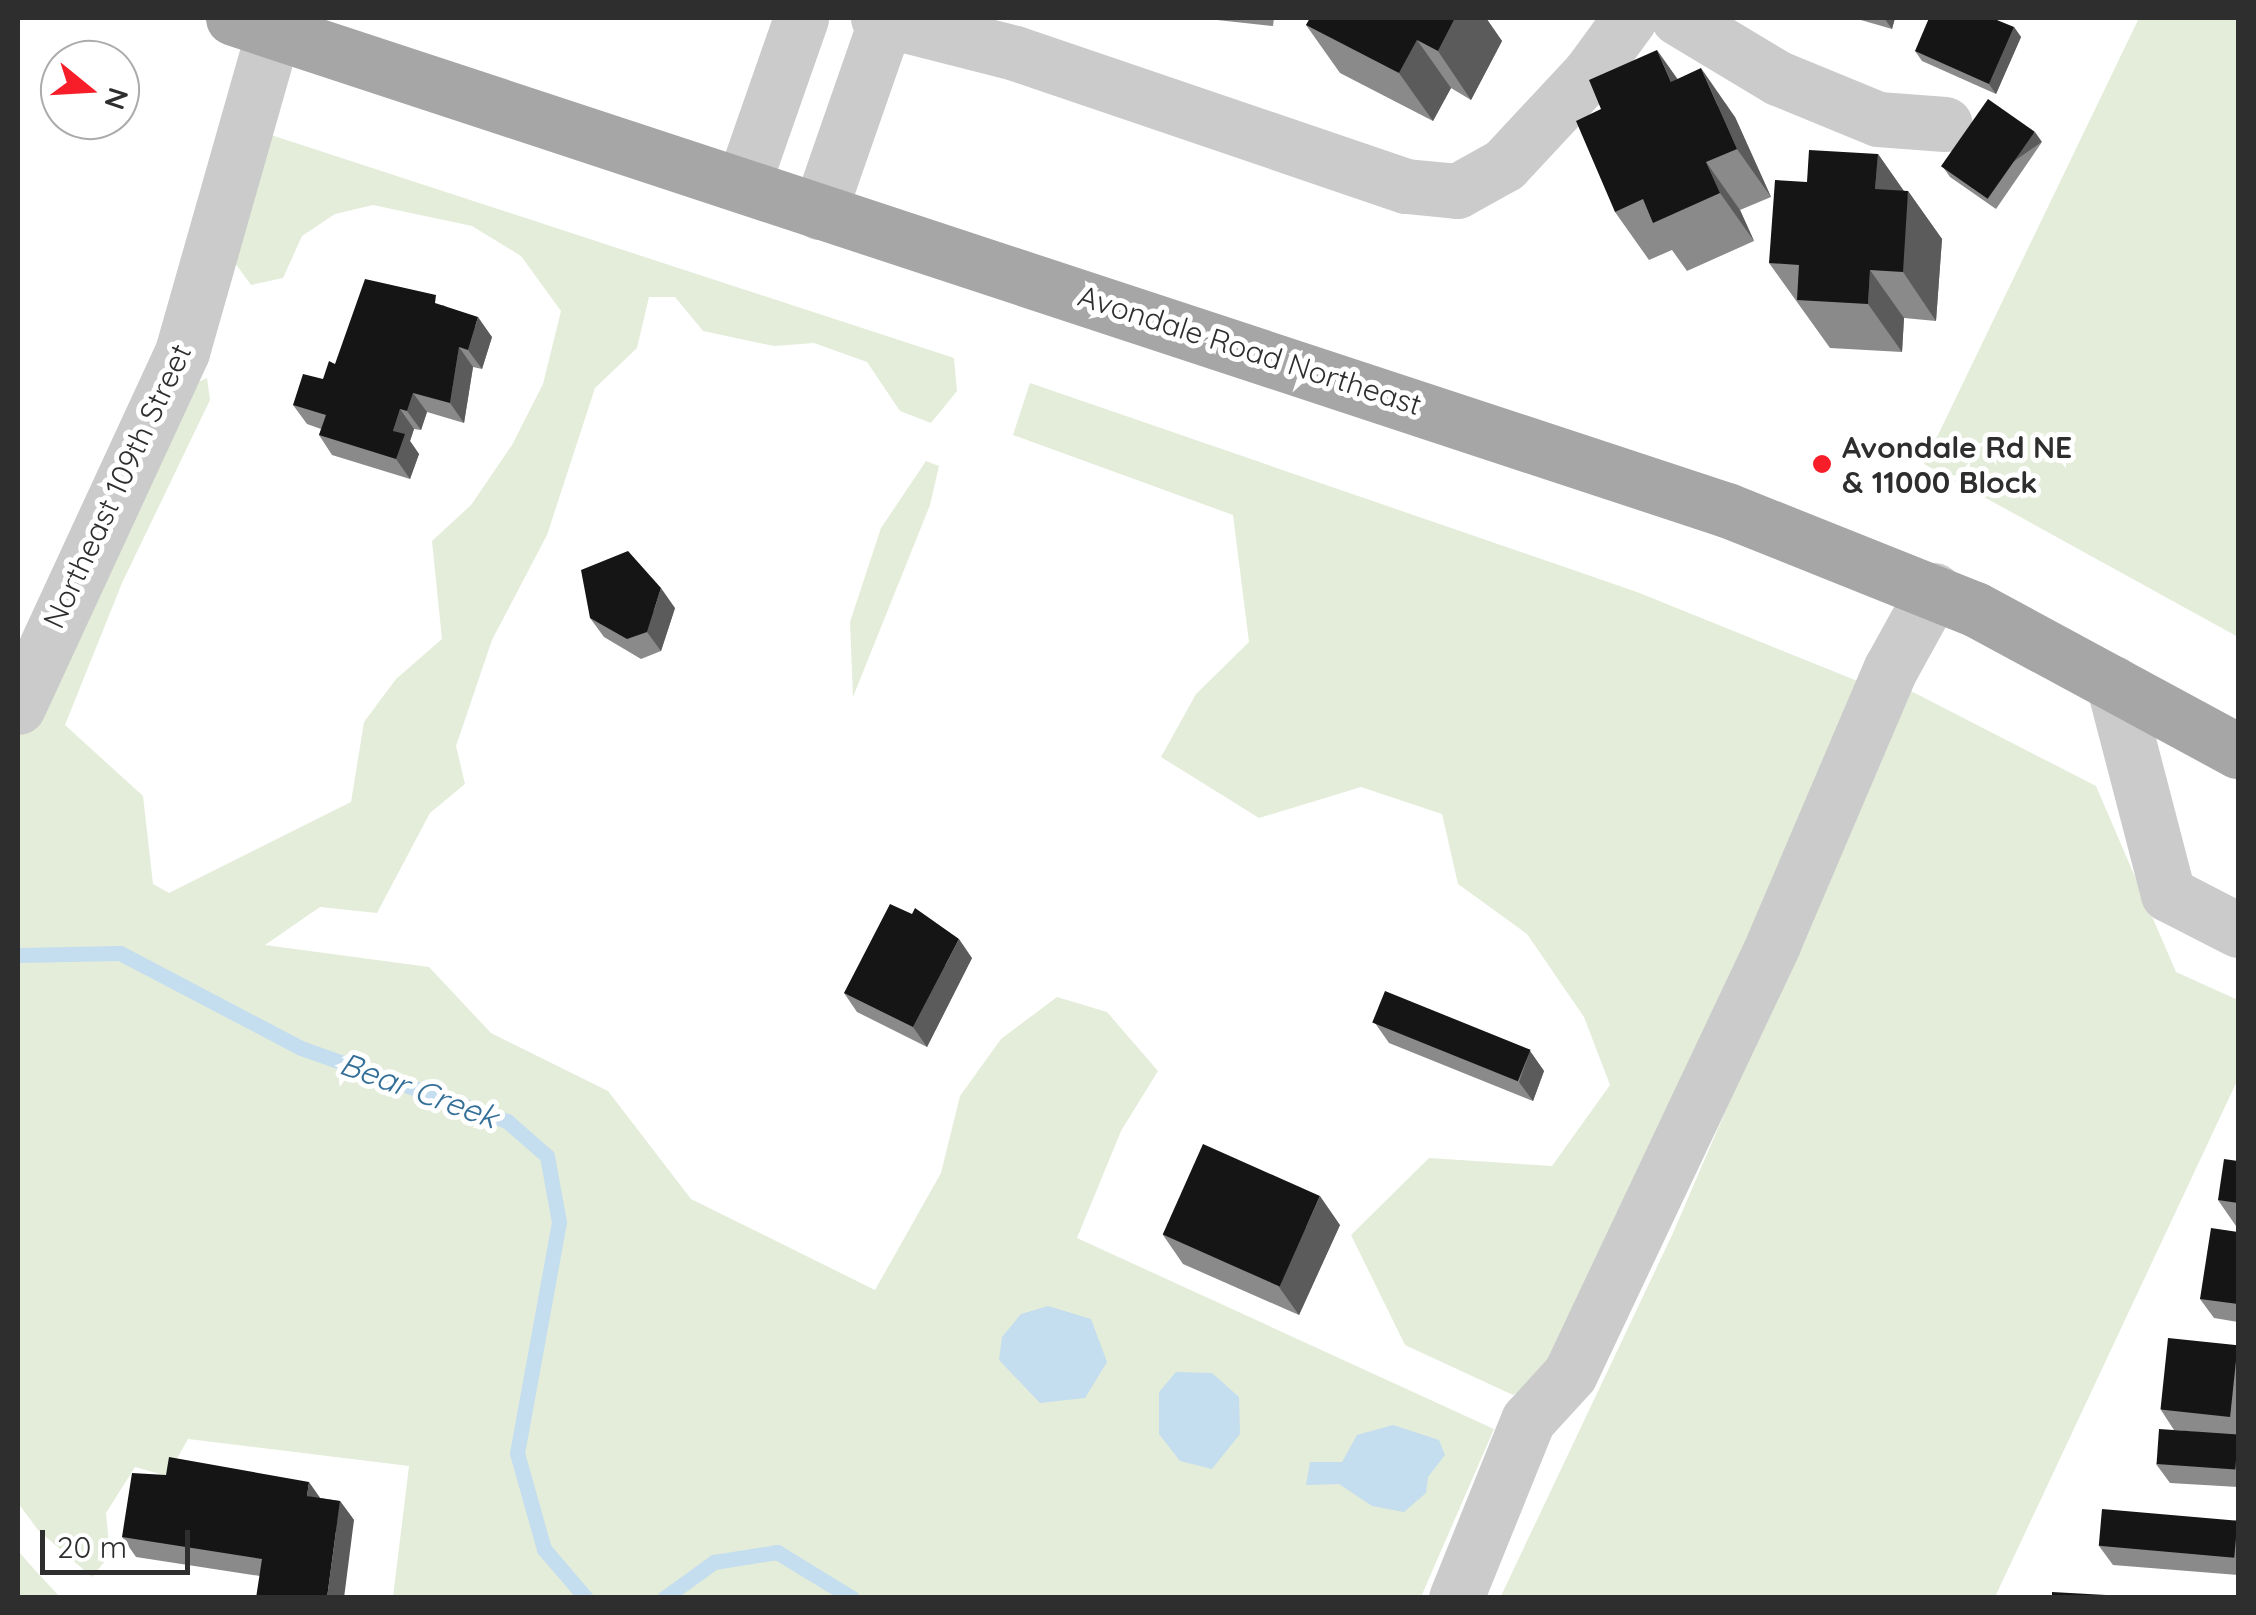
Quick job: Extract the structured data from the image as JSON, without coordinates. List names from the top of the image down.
{
  "streets": {
    "main road": ["Avondale Road Northeast"],
    "street": ["Northeast 109th Street"]
  },
  "crossings": [
    ["Avondale Road Northeast", "Northeast 109th Street"]
  ],
  "water": ["Bear Creek"],
  "places": ["Avondale Rd NE & 11000 Block"],
  "scale_bar": "20 m",
  "north": "right"
}
